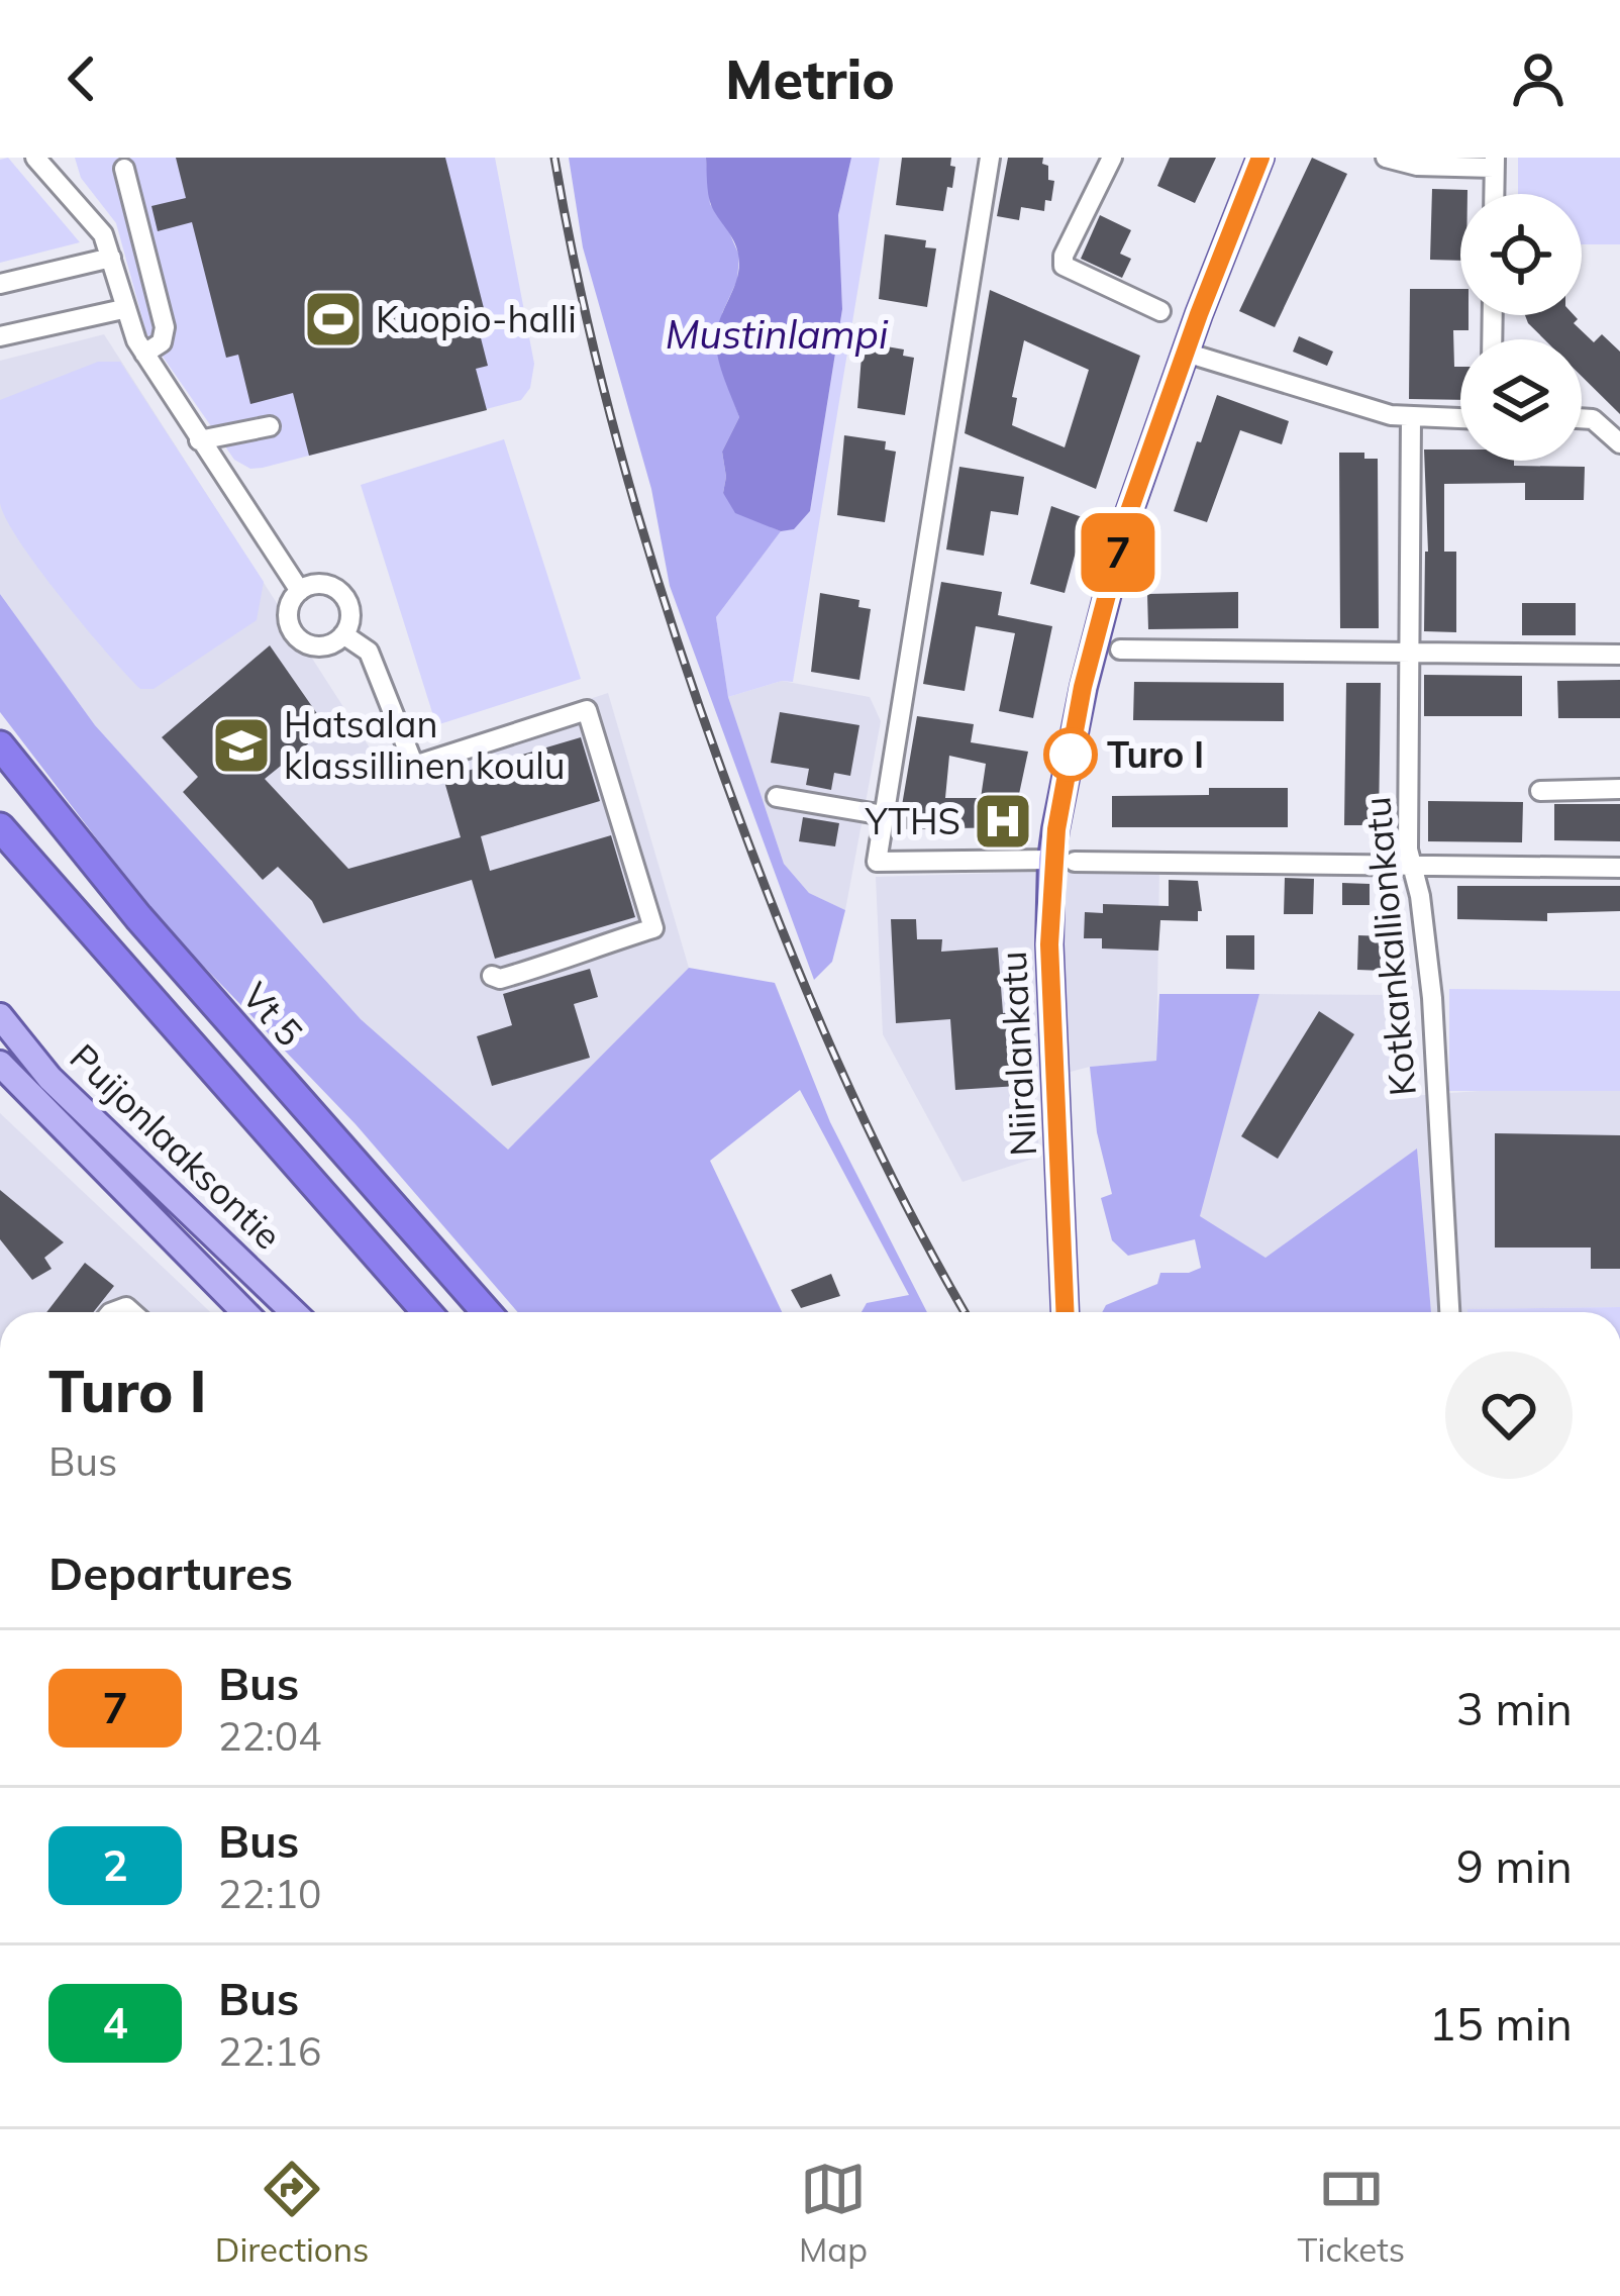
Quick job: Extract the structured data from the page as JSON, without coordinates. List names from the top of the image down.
{
  "streets": {
    "highway": ["Vt 5"],
    "main road": ["Niiralankatu", "Puijonlaaksontie"],
    "street": ["Kotkankallionkatu"]
  },
  "water": ["Mustinlampi"],
  "places": {
    "sports": ["Kuopio-halli"],
    "school or university": ["Hatsalan klassillinen koulu"],
    "other": ["Turo I"],
    "hospital": ["YTHS"]
  },
  "lines": ["bus line 7"],
  "page": {
    "header": "Metrio",
    "on_map": "7",
    "heading": [
      ["Turo I", "Bus"],
      "Departures"
    ],
    "list": [
      {
        "mark": "7",
        "name": "Bus",
        "note": "22:04",
        "value": "3 min"
      },
      {
        "mark": "2",
        "name": "Bus",
        "note": "22:10",
        "value": "9 min"
      },
      {
        "mark": "4",
        "name": "Bus",
        "note": "22:16",
        "value": "15 min"
      }
    ],
    "tabs": ["Directions", "Map", "Tickets"]
  }
}
